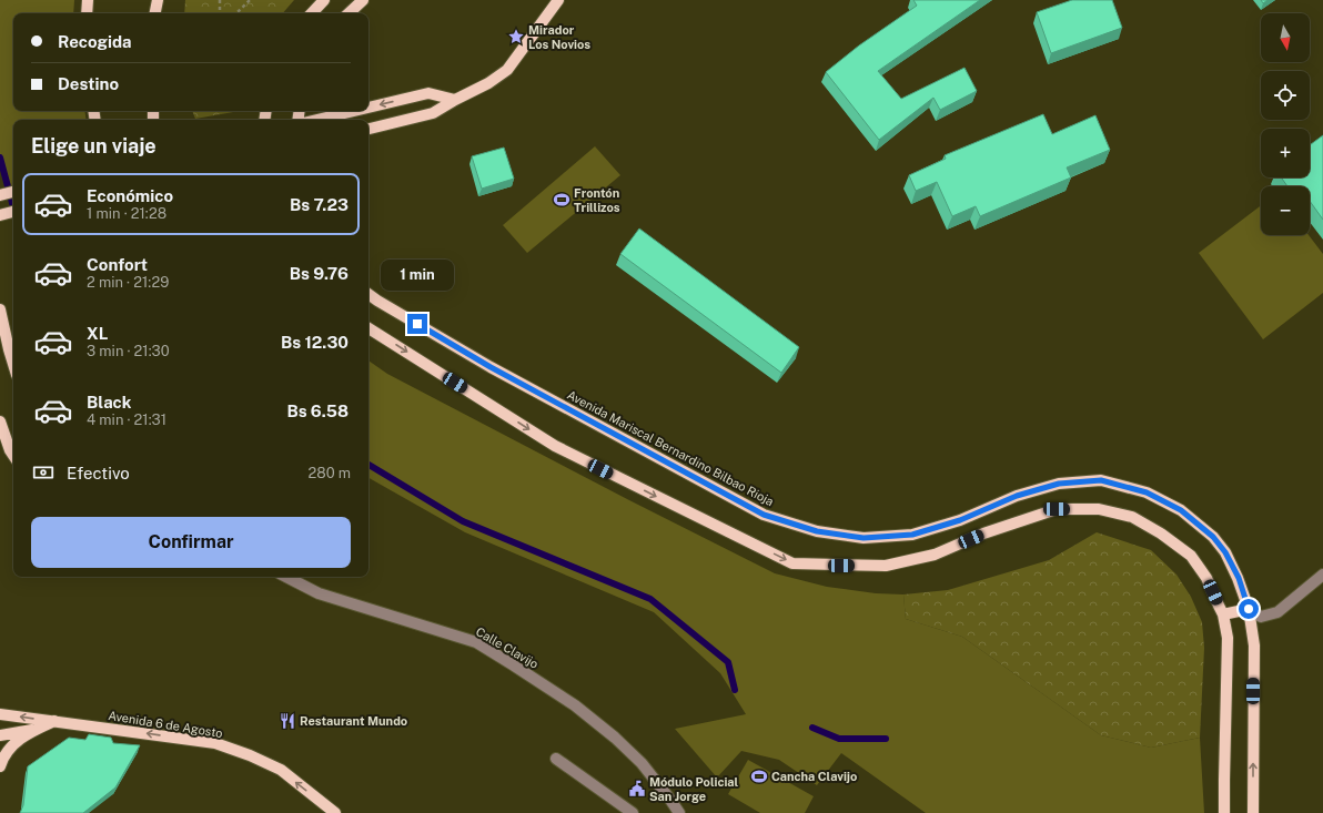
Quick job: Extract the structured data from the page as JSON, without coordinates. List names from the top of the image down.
{
  "streets": {
    "main road": ["Avenida Mariscal Bernardino Bilbao Rioja", "Avenida 6 de Agosto"],
    "street": ["Calle Clavijo"]
  },
  "one_way": ["Avenida 6 de Agosto"],
  "places": {
    "place": ["Mirador Los Novios"],
    "sports": ["Frontón Trillizos", "Cancha Clavijo"],
    "restaurant": ["Restaurant Mundo"],
    "public building": ["Módulo Policial San Jorge"]
  },
  "north": "bottom",
  "page": {
    "map_buttons": ["+", "−"],
    "banner": ["Recogida", "Destino"],
    "heading": "Elige un viaje",
    "list": [
      {
        "name": "Económico",
        "note": "1 min · 21:28",
        "value": "Bs 7.23"
      },
      {
        "name": "Confort",
        "note": "2 min · 21:29",
        "value": "Bs 9.76"
      },
      {
        "name": "XL",
        "note": "3 min · 21:30",
        "value": "Bs 12.30"
      },
      {
        "name": "Black",
        "note": "4 min · 21:31",
        "value": "Bs 6.58"
      }
    ],
    "bubble": "1 min",
    "pay": ["Efectivo", "280 m"],
    "buttons": "Confirmar"
  }
}
